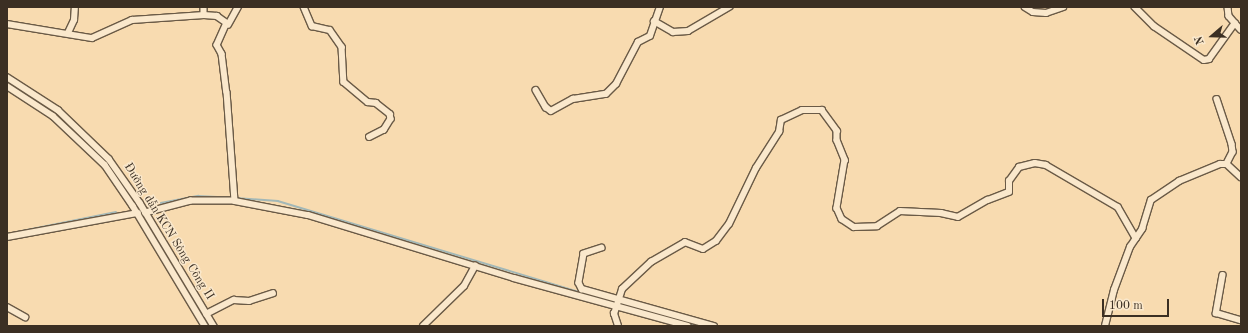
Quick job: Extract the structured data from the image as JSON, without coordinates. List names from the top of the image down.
{
  "streets": {
    "street": ["Đường dẫn KCN Sông Công II"]
  },
  "scale_bar": "100 m",
  "north": "left"
}
